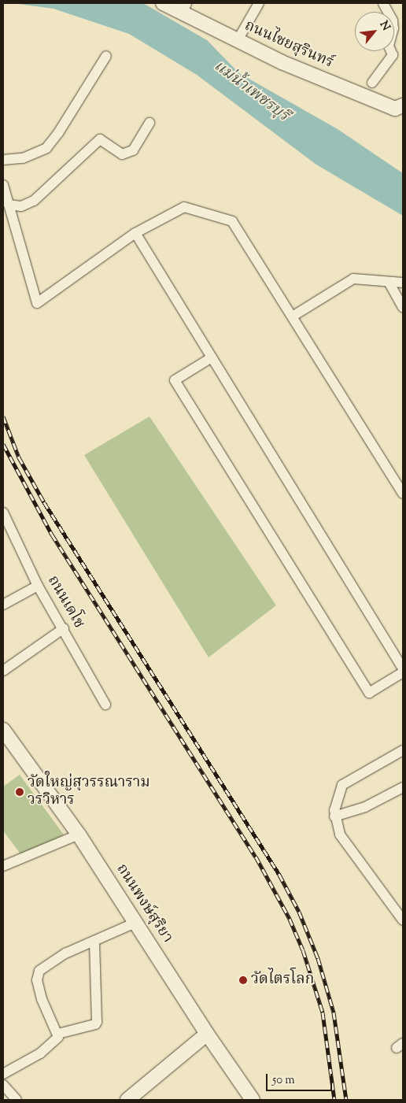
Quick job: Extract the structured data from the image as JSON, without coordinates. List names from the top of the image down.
{
  "streets": {
    "main road": ["ถนนไชยสุรินทร์", "ถนนพงษ์สุริยา"],
    "street": ["ถนนเดโช"]
  },
  "water": ["แม่น้ำเพชรบุรี"],
  "places": ["วัดใหญ่สุวรรณาราม วรวิหาร", "วัดไตรโลก"],
  "scale_bar": "50 m",
  "north": "top right"
}
